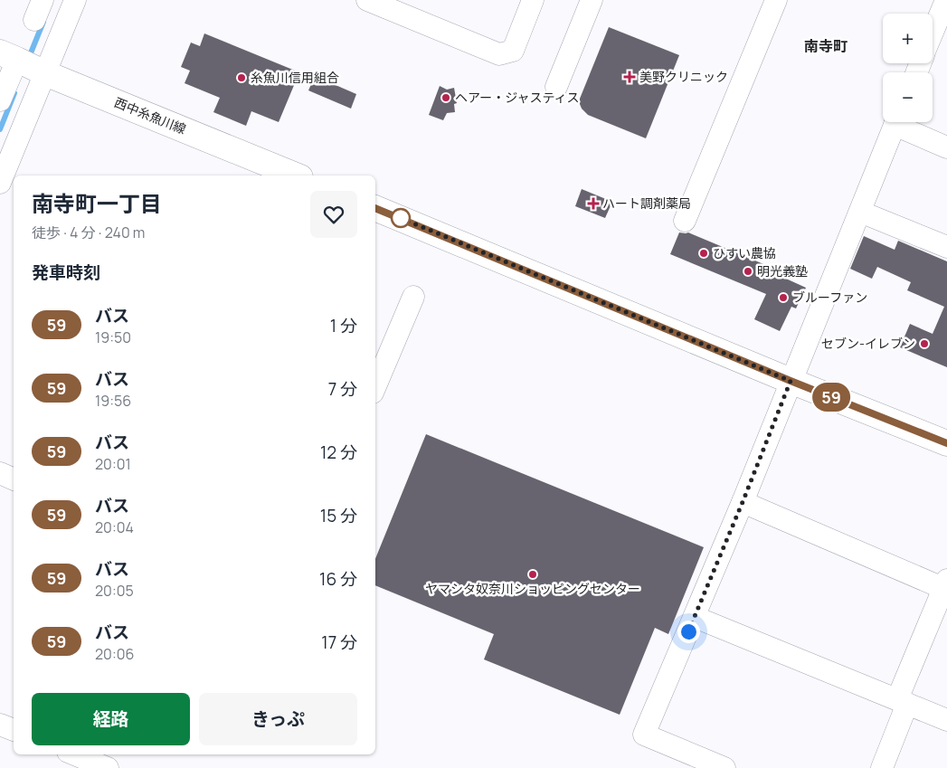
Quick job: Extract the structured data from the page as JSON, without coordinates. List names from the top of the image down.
{
  "streets": {
    "main road": ["西中糸魚川線"]
  },
  "districts": ["南寺町"],
  "places": {
    "health": ["美野クリニック", "ハート調剤薬局"],
    "other": [
      "糸魚川信用組合",
      "ヘアー・ジャスティス",
      "ひすい農協",
      "明光義塾",
      "ブルーファン",
      "セブン-イレブン",
      "ヤマシタ奴奈川ショッピングセンター"
    ]
  },
  "lines": ["bus line 59"],
  "page": {
    "on_map": "59",
    "map_buttons": ["+", "−"],
    "heading": [
      ["南寺町一丁目", "徒歩 · 4 分 · 240 m"],
      "発車時刻"
    ],
    "list": [
      {
        "mark": "59",
        "name": "バス",
        "note": "19:50",
        "value": "1 分"
      },
      {
        "mark": "59",
        "name": "バス",
        "note": "19:56",
        "value": "7 分"
      },
      {
        "mark": "59",
        "name": "バス",
        "note": "20:01",
        "value": "12 分"
      },
      {
        "mark": "59",
        "name": "バス",
        "note": "20:04",
        "value": "15 分"
      },
      {
        "mark": "59",
        "name": "バス",
        "note": "20:05",
        "value": "16 分"
      },
      {
        "mark": "59",
        "name": "バス",
        "note": "20:06",
        "value": "17 分"
      }
    ],
    "buttons": ["経路", "きっぷ"]
  }
}
